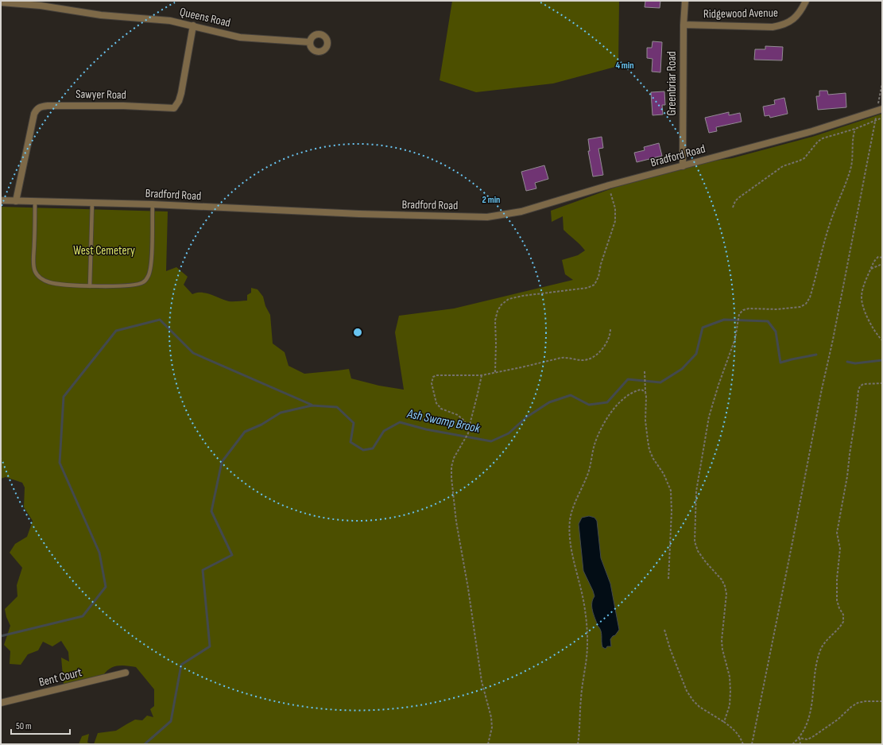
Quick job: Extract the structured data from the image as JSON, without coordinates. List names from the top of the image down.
{
  "streets": {
    "street": [
      "Ridgewood Avenue",
      "Queens Road",
      "Greenbriar Road",
      "Sawyer Road",
      "Bradford Road",
      "Bent Court"
    ]
  },
  "crossings": [
    ["Ridgewood Avenue", "Greenbriar Road"],
    ["Queens Road", "Sawyer Road"],
    ["Greenbriar Road", "Bradford Road"],
    ["Sawyer Road", "Bradford Road"]
  ],
  "water": ["Ash Swamp Brook"],
  "parks": ["West Cemetery"],
  "scale_bar": "50 m",
  "rings": ["4 min", "2 min"]
}
